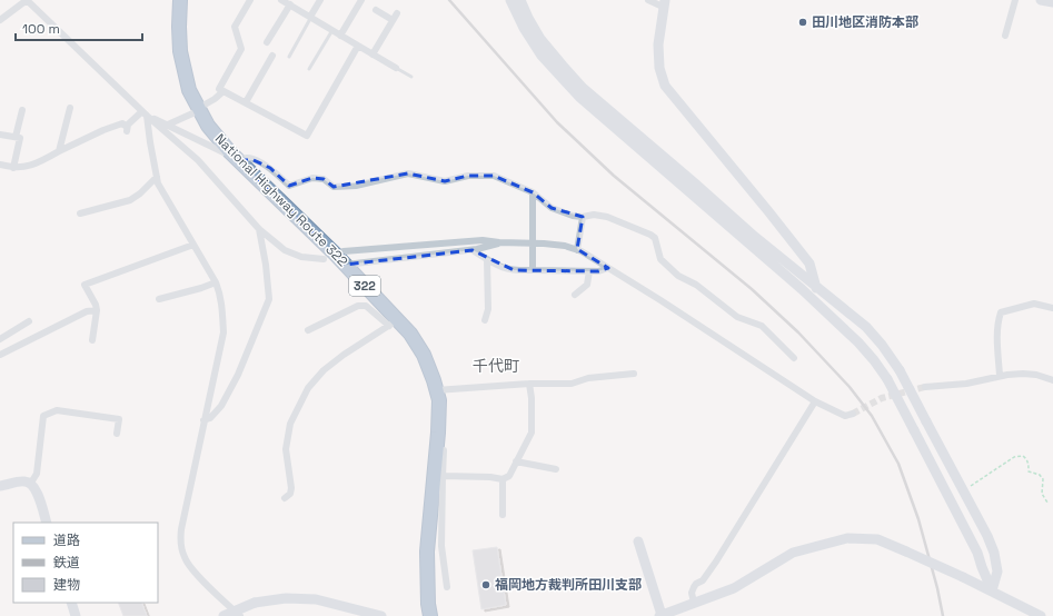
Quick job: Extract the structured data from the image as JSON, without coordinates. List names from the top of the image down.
{
  "streets": {
    "highway": ["National Highway Route 322", "322"]
  },
  "districts": ["千代町"],
  "places": ["田川地区消防本部", "福岡地方裁判所田川支部"],
  "legend": ["道路", "鉄道", "建物"],
  "scale_bar": "100 m"
}
